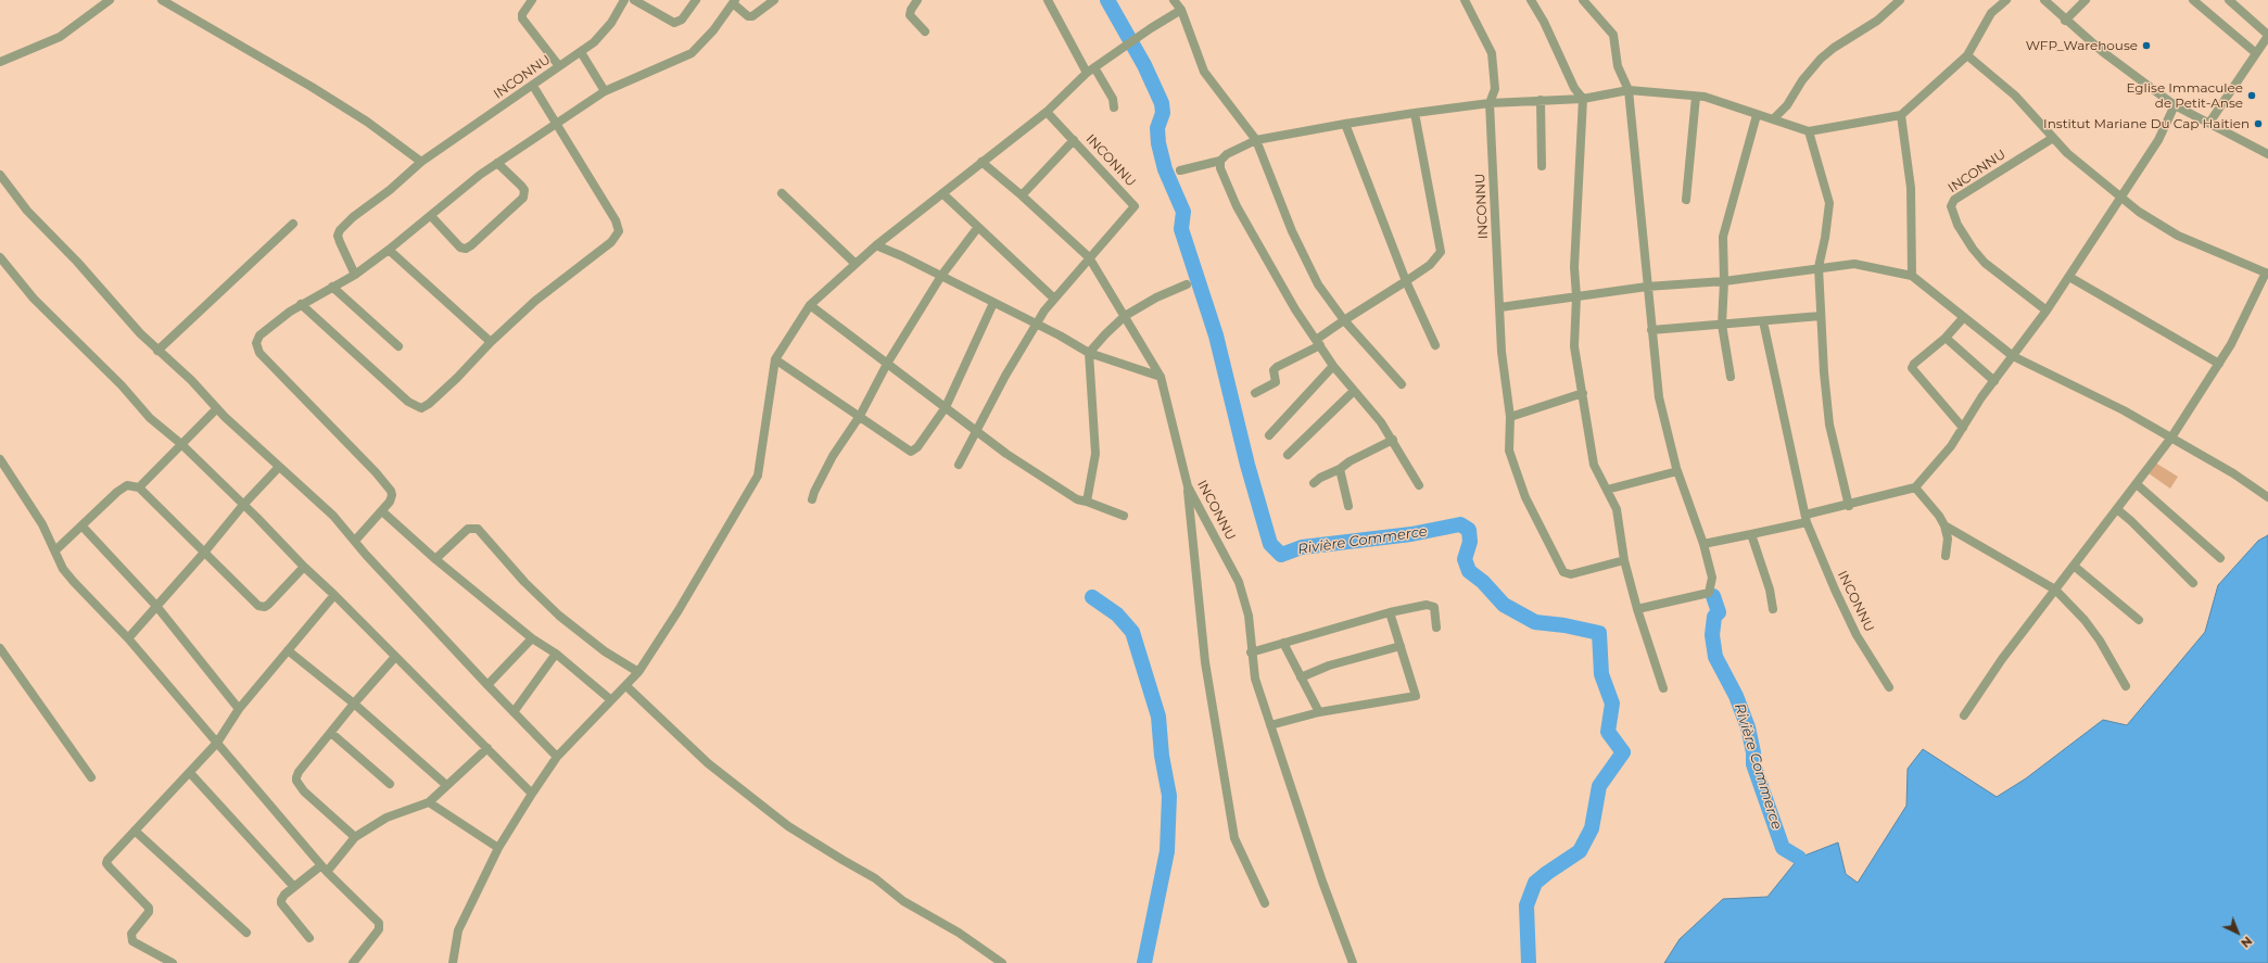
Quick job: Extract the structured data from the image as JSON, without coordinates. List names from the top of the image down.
{
  "streets": {
    "street": ["INCONNU"]
  },
  "water": ["Rivière Commerce"],
  "places": ["WFP_Warehouse", "Eglise Immaculee de Petit-Anse", "Institut Mariane Du Cap Haitien"],
  "north": "bottom right"
}
